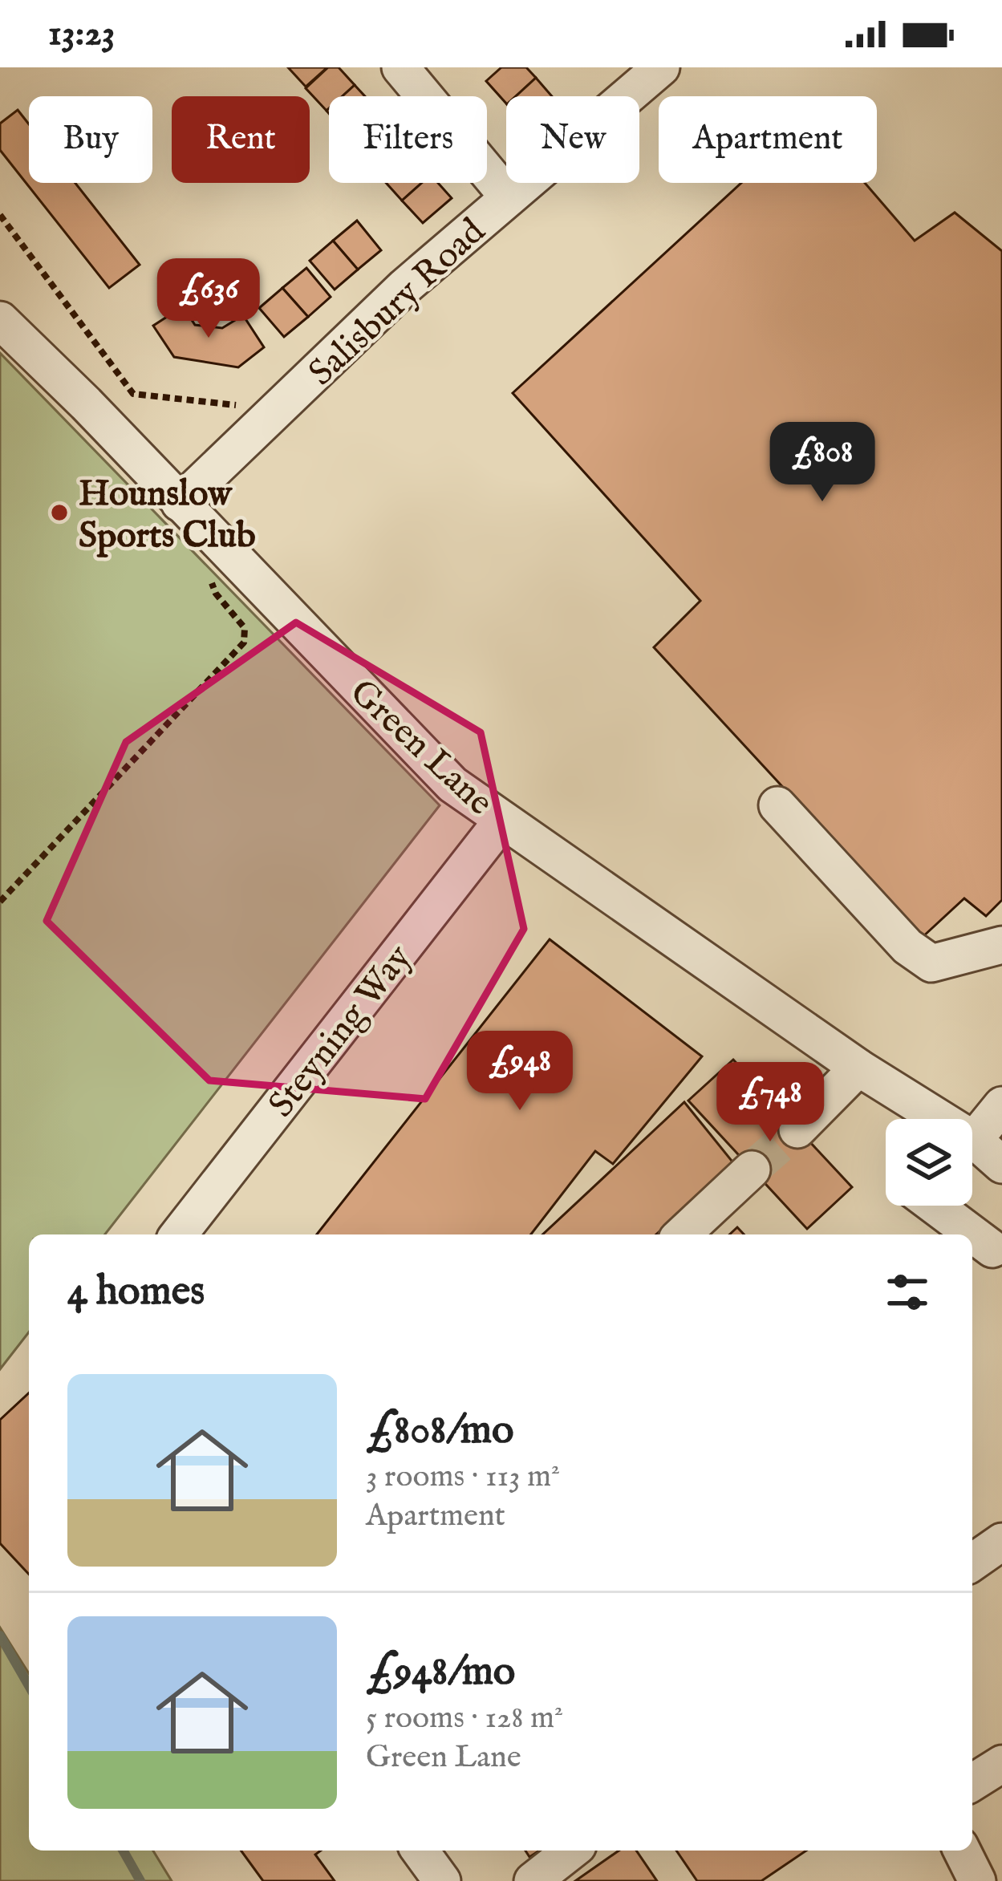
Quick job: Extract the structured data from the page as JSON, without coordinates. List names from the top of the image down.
{
  "streets": {
    "street": ["Salisbury Road", "Green Lane", "Steyning Way"]
  },
  "crossings": [
    ["Salisbury Road", "Green Lane"],
    ["Green Lane", "Steyning Way"]
  ],
  "places": ["Hounslow Sports Club"],
  "page": {
    "status": "13:23",
    "chip": [
      "Buy",
      "Rent",
      "Filters",
      "New",
      "Apartment"
    ],
    "price": [
      "£636",
      "£808",
      "£948",
      "£748"
    ],
    "heading": "4 homes",
    "list": [
      {
        "name": "£808/mo",
        "note": "3 rooms · 113 m² · Apartment"
      },
      {
        "name": "£948/mo",
        "note": "5 rooms · 128 m² · Green Lane"
      }
    ]
  }
}
